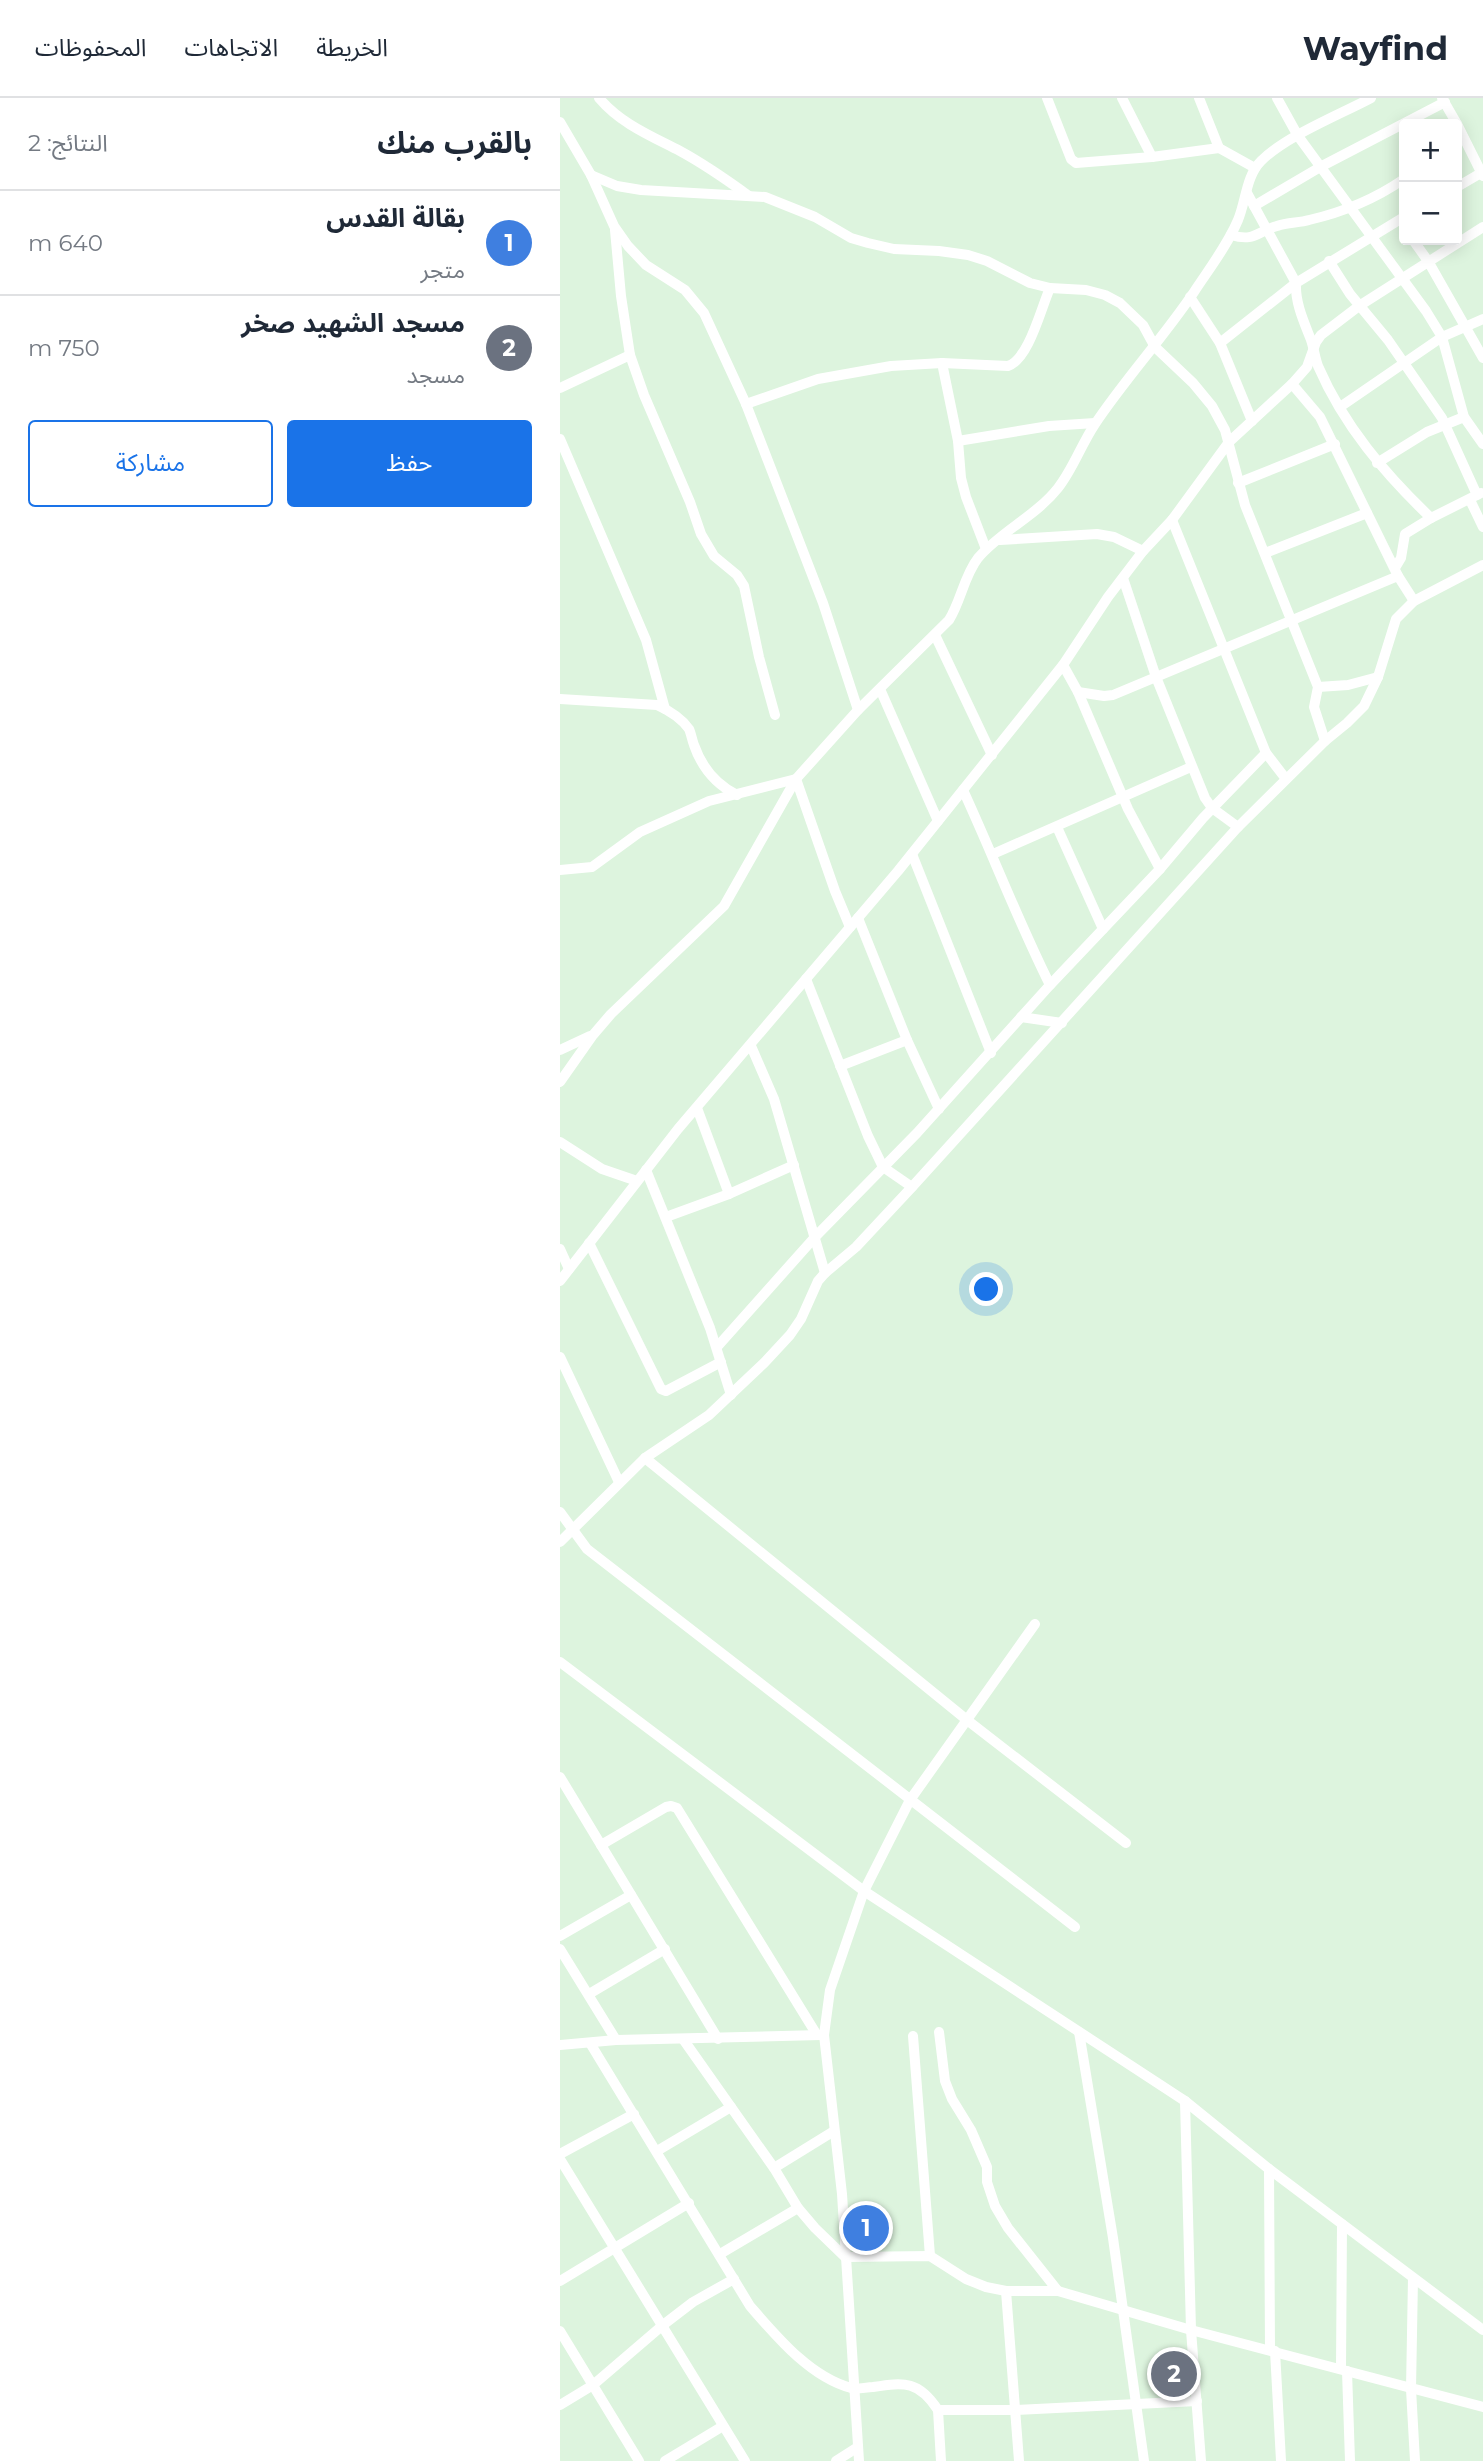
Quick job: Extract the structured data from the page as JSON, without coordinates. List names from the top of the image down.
{
  "page": {
    "header": "Wayfind",
    "nav": ["الخريطة", "الاتجاهات", "المحفوظات"],
    "heading": ["بالقرب منك", "النتائج: 2"],
    "map_buttons": ["+", "−"],
    "list": [
      {
        "mark": "1",
        "name": "بقالة القدس",
        "note": "متجر",
        "value": "640 m"
      },
      {
        "mark": "2",
        "name": "مسجد الشهيد صخر",
        "note": "مسجد",
        "value": "750 m"
      }
    ],
    "buttons": ["حفظ", "مشاركة"],
    "pins": ["1", "2"]
  }
}
